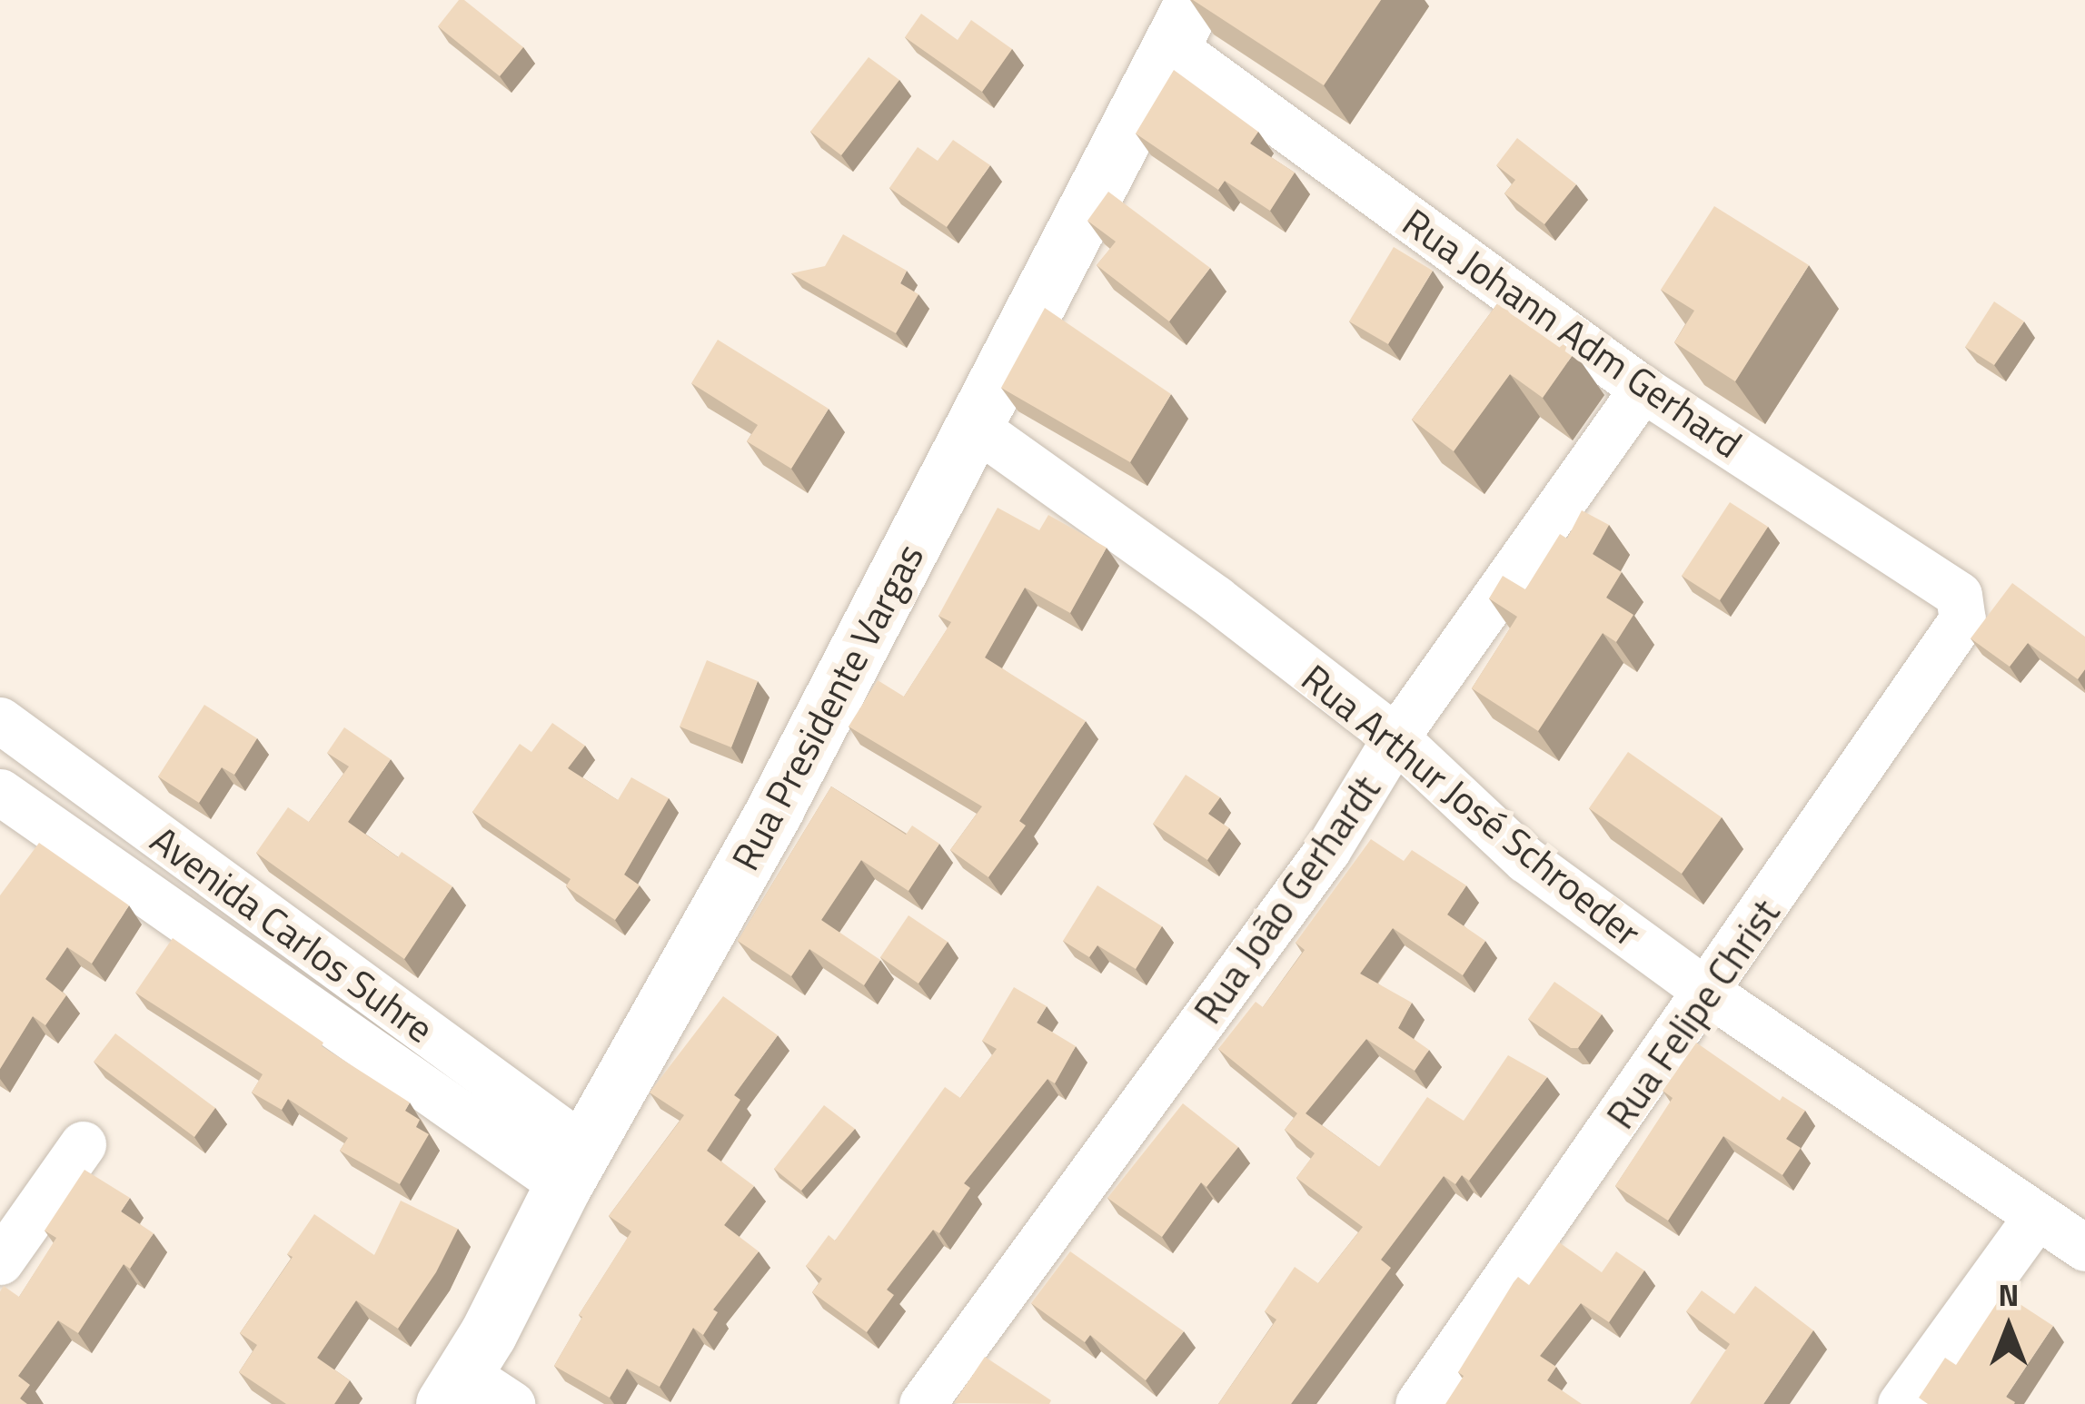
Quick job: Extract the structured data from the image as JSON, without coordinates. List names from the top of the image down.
{
  "streets": {
    "main road": ["Rua Presidente Vargas"],
    "street": [
      "Rua Johann Adm Gerhard",
      "Rua Arthur José Schroeder",
      "Rua João Gerhardt",
      "Avenida Carlos Suhre",
      "Rua Felipe Christ"
    ]
  },
  "crossings": [
    ["Rua Johann Adm Gerhard", "Rua Presidente Vargas"],
    ["Rua Johann Adm Gerhard", "Rua João Gerhardt"],
    ["Rua Johann Adm Gerhard", "Rua Felipe Christ"],
    ["Rua Presidente Vargas", "Rua Arthur José Schroeder"],
    ["Rua Presidente Vargas", "Avenida Carlos Suhre"],
    ["Rua Arthur José Schroeder", "Rua João Gerhardt"],
    ["Rua Arthur José Schroeder", "Rua Felipe Christ"]
  ],
  "north": "top"
}
